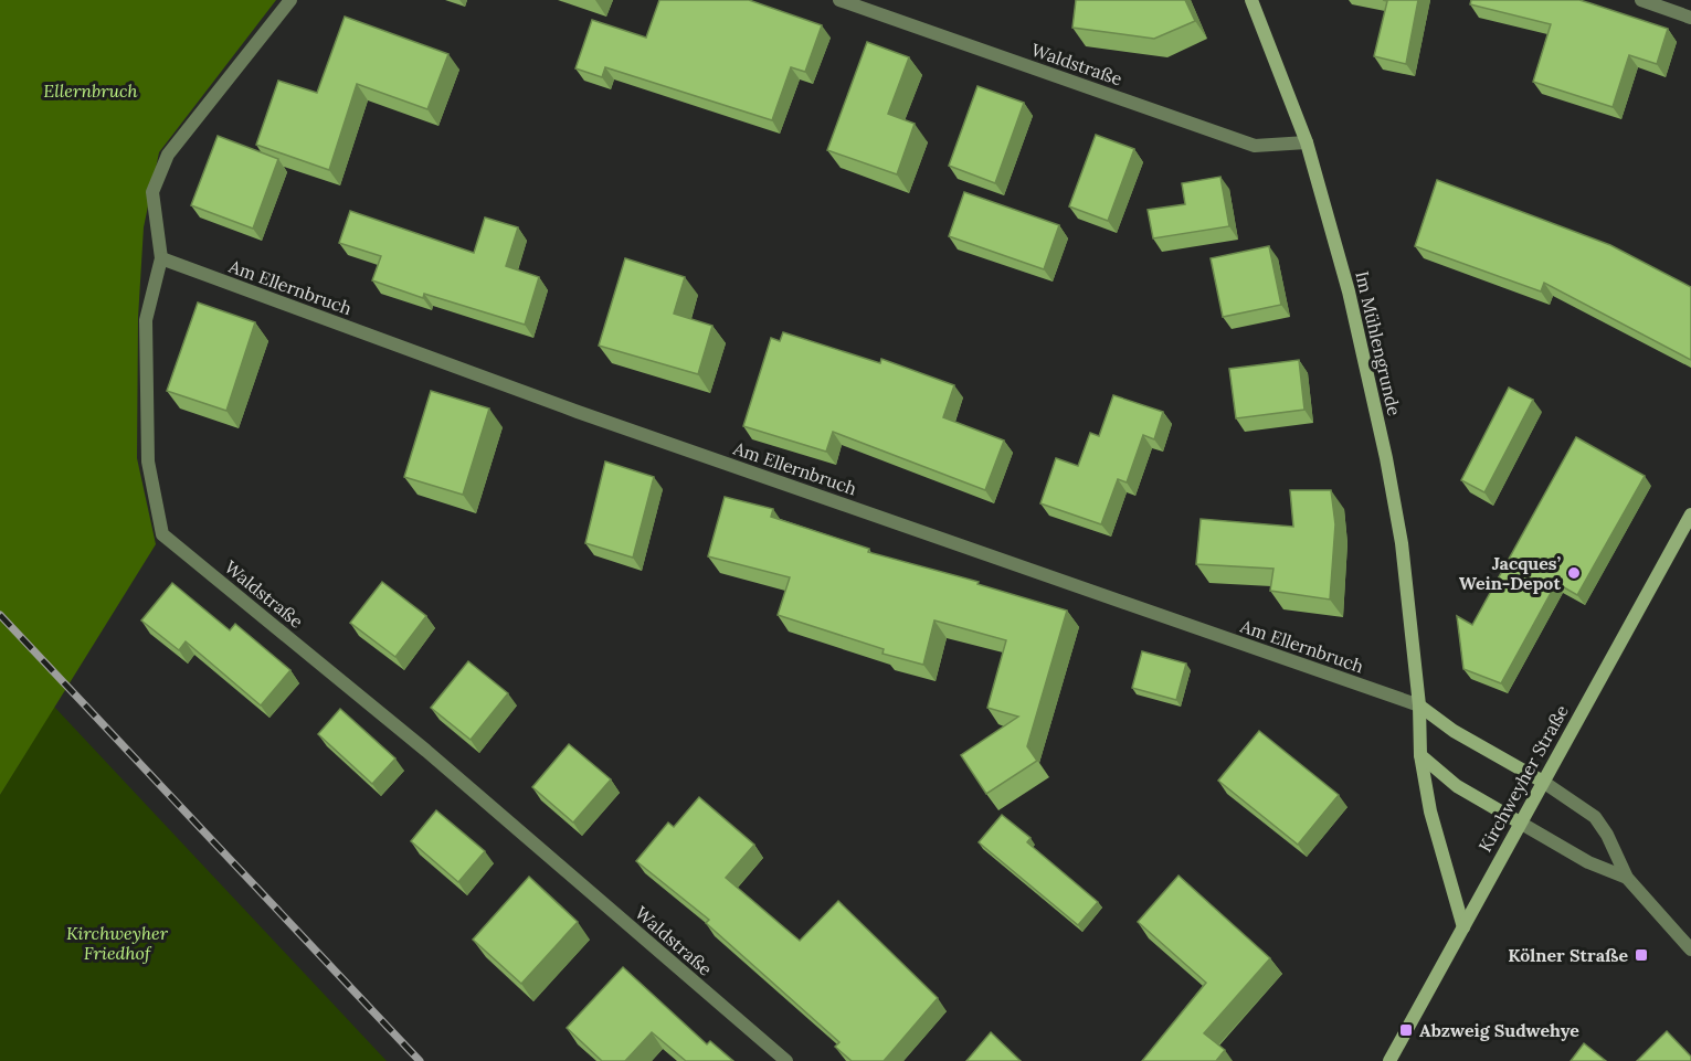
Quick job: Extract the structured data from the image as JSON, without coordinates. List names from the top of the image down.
{
  "streets": {
    "main road": ["Im Mühlengrunde", "Kirchweyher Straße"],
    "street": ["Waldstraße", "Am Ellernbruch"]
  },
  "crossings": [
    ["Waldstraße", "Am Ellernbruch"],
    ["Waldstraße", "Im Mühlengrunde"],
    ["Am Ellernbruch", "Im Mühlengrunde"],
    ["Im Mühlengrunde", "Kirchweyher Straße"]
  ],
  "parks": ["Ellernbruch", "Kirchweyher Friedhof"],
  "places": {
    "other": ["Jacques’ Wein-Depot"],
    "transit": ["Kölner Straße", "Abzweig Sudwehye"]
  }
}
